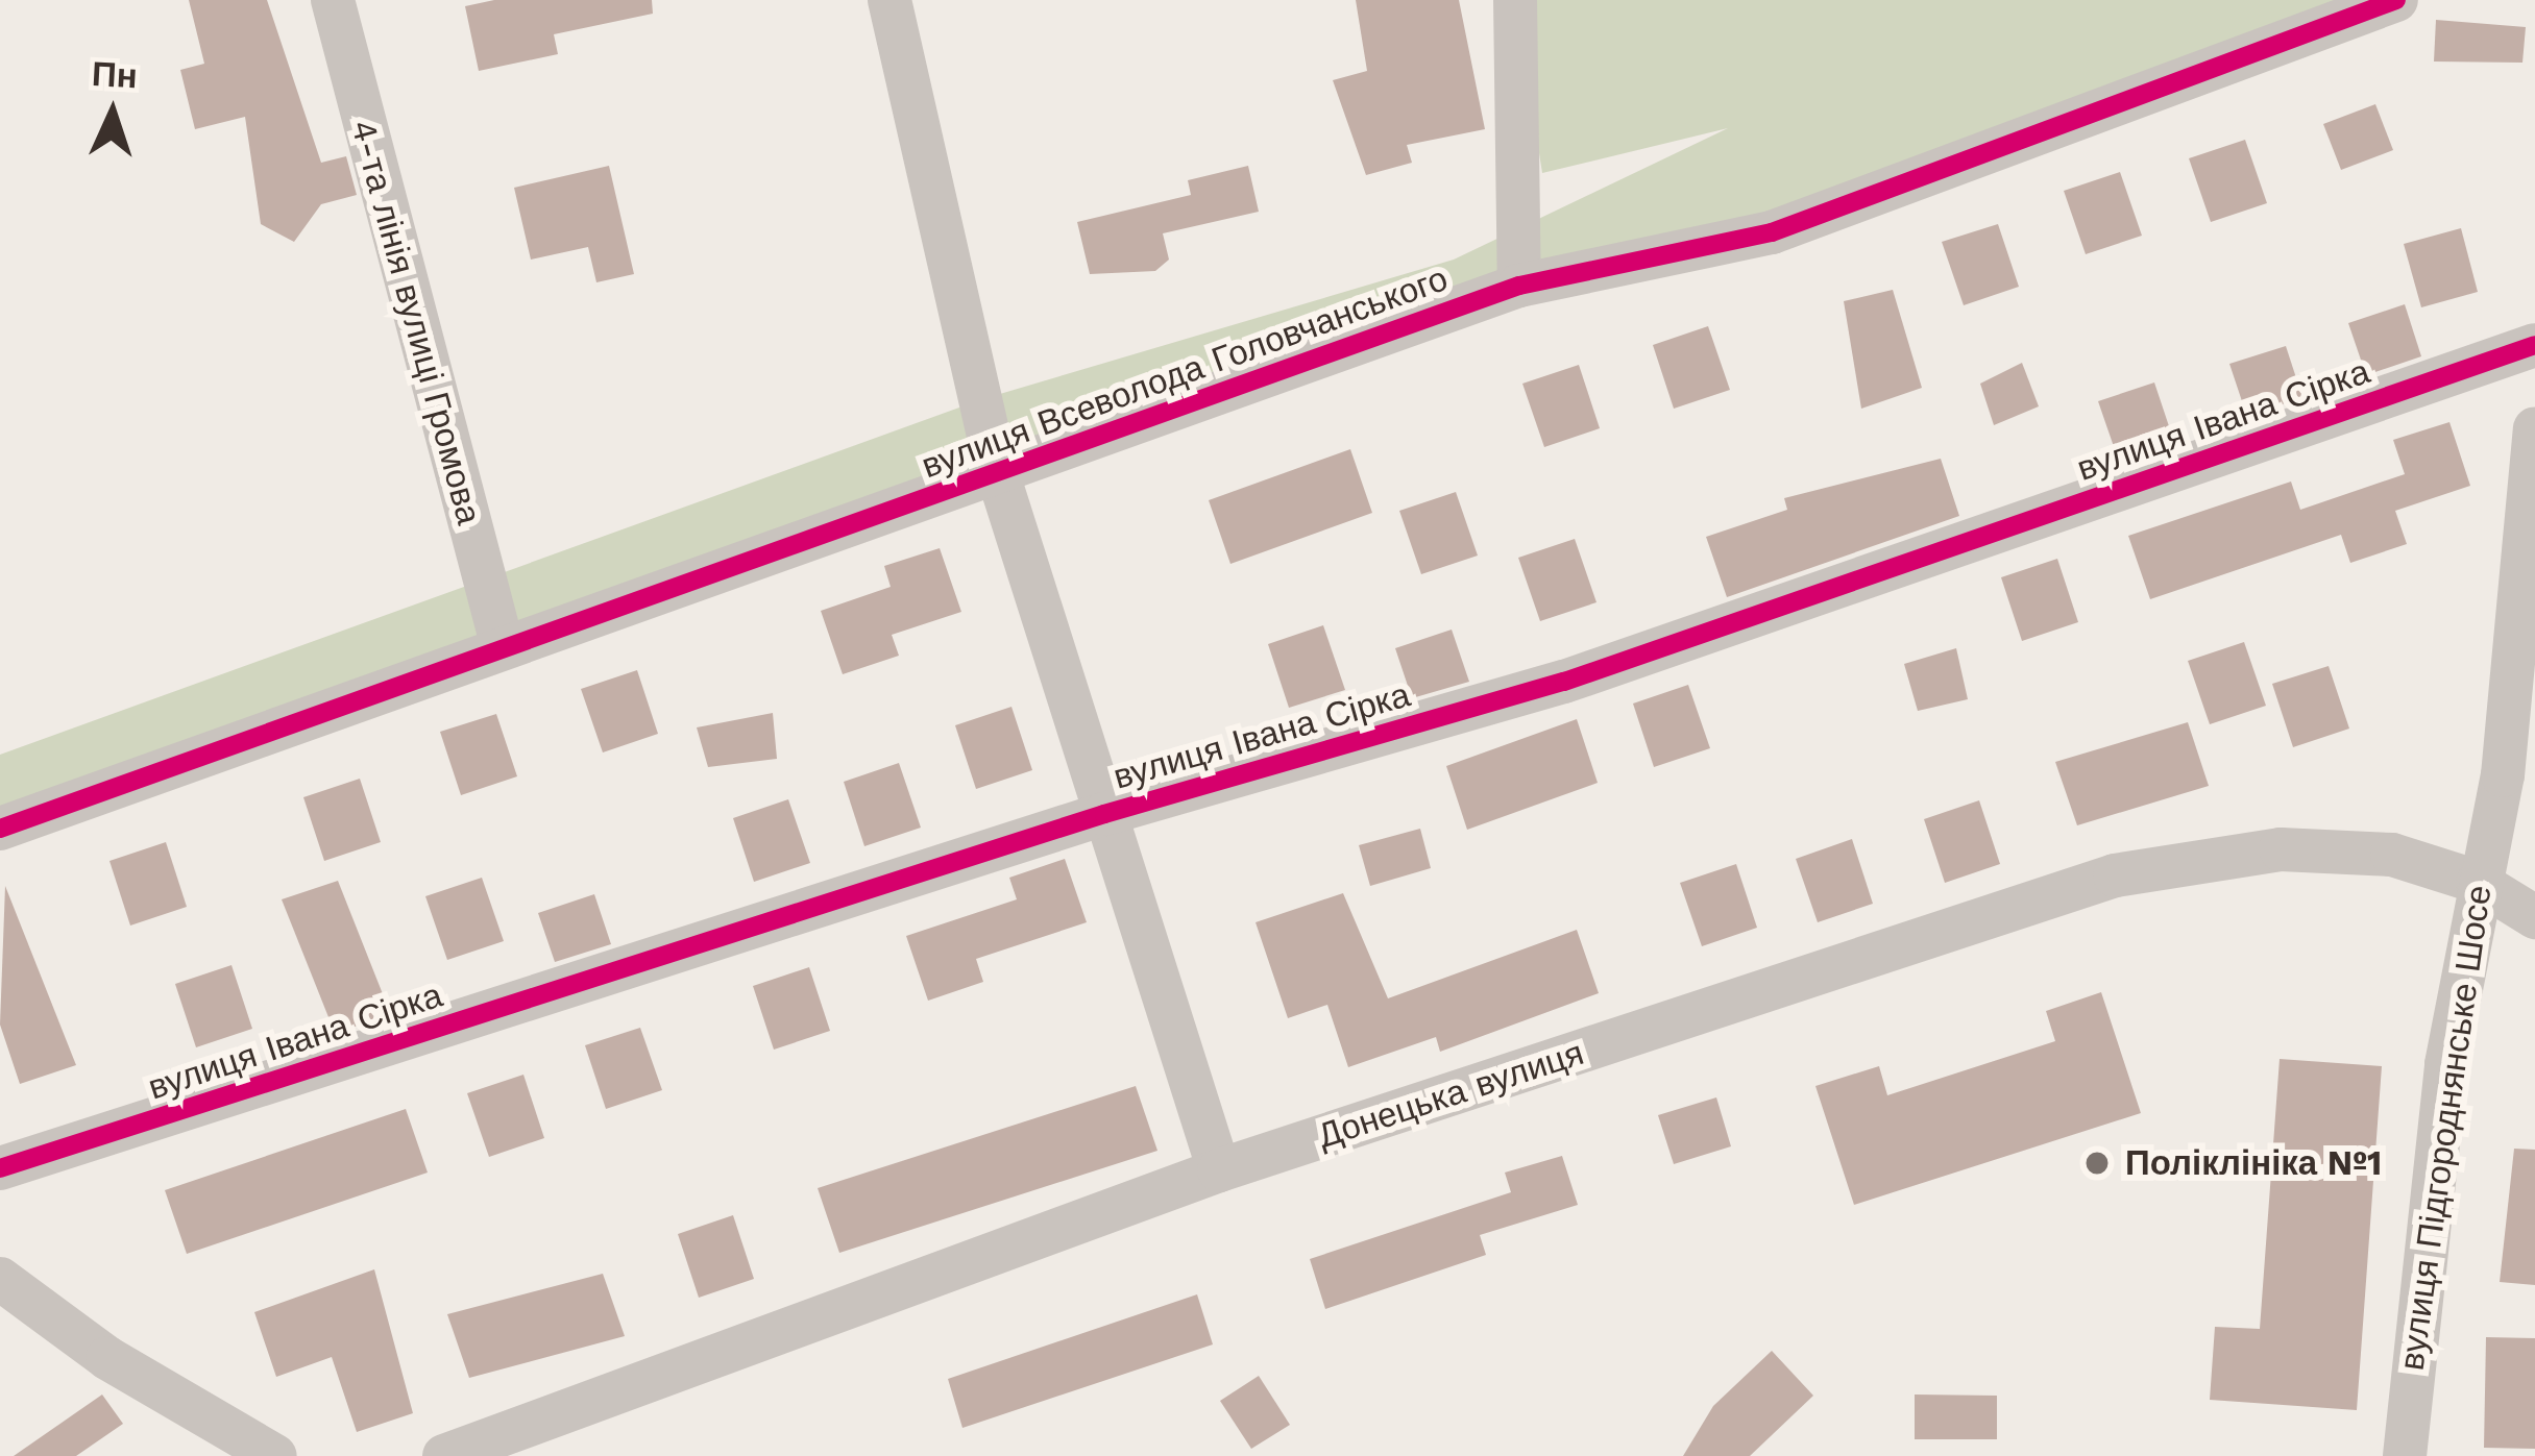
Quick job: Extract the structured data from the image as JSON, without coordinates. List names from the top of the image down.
{
  "streets": {
    "street": [
      "4-та лінія вулиці Громова",
      "вулиця Всеволода Головчанського",
      "вулиця Івана Сірка",
      "Донецька вулиця",
      "вулиця Підгороднянське Шосе"
    ]
  },
  "crossings": [
    ["4-та лінія вулиці Громова", "вулиця Всеволода Головчанського"],
    ["Донецька вулиця", "вулиця Підгороднянське Шосе"]
  ],
  "places": ["Поліклініка №1"],
  "north": "top"
}
